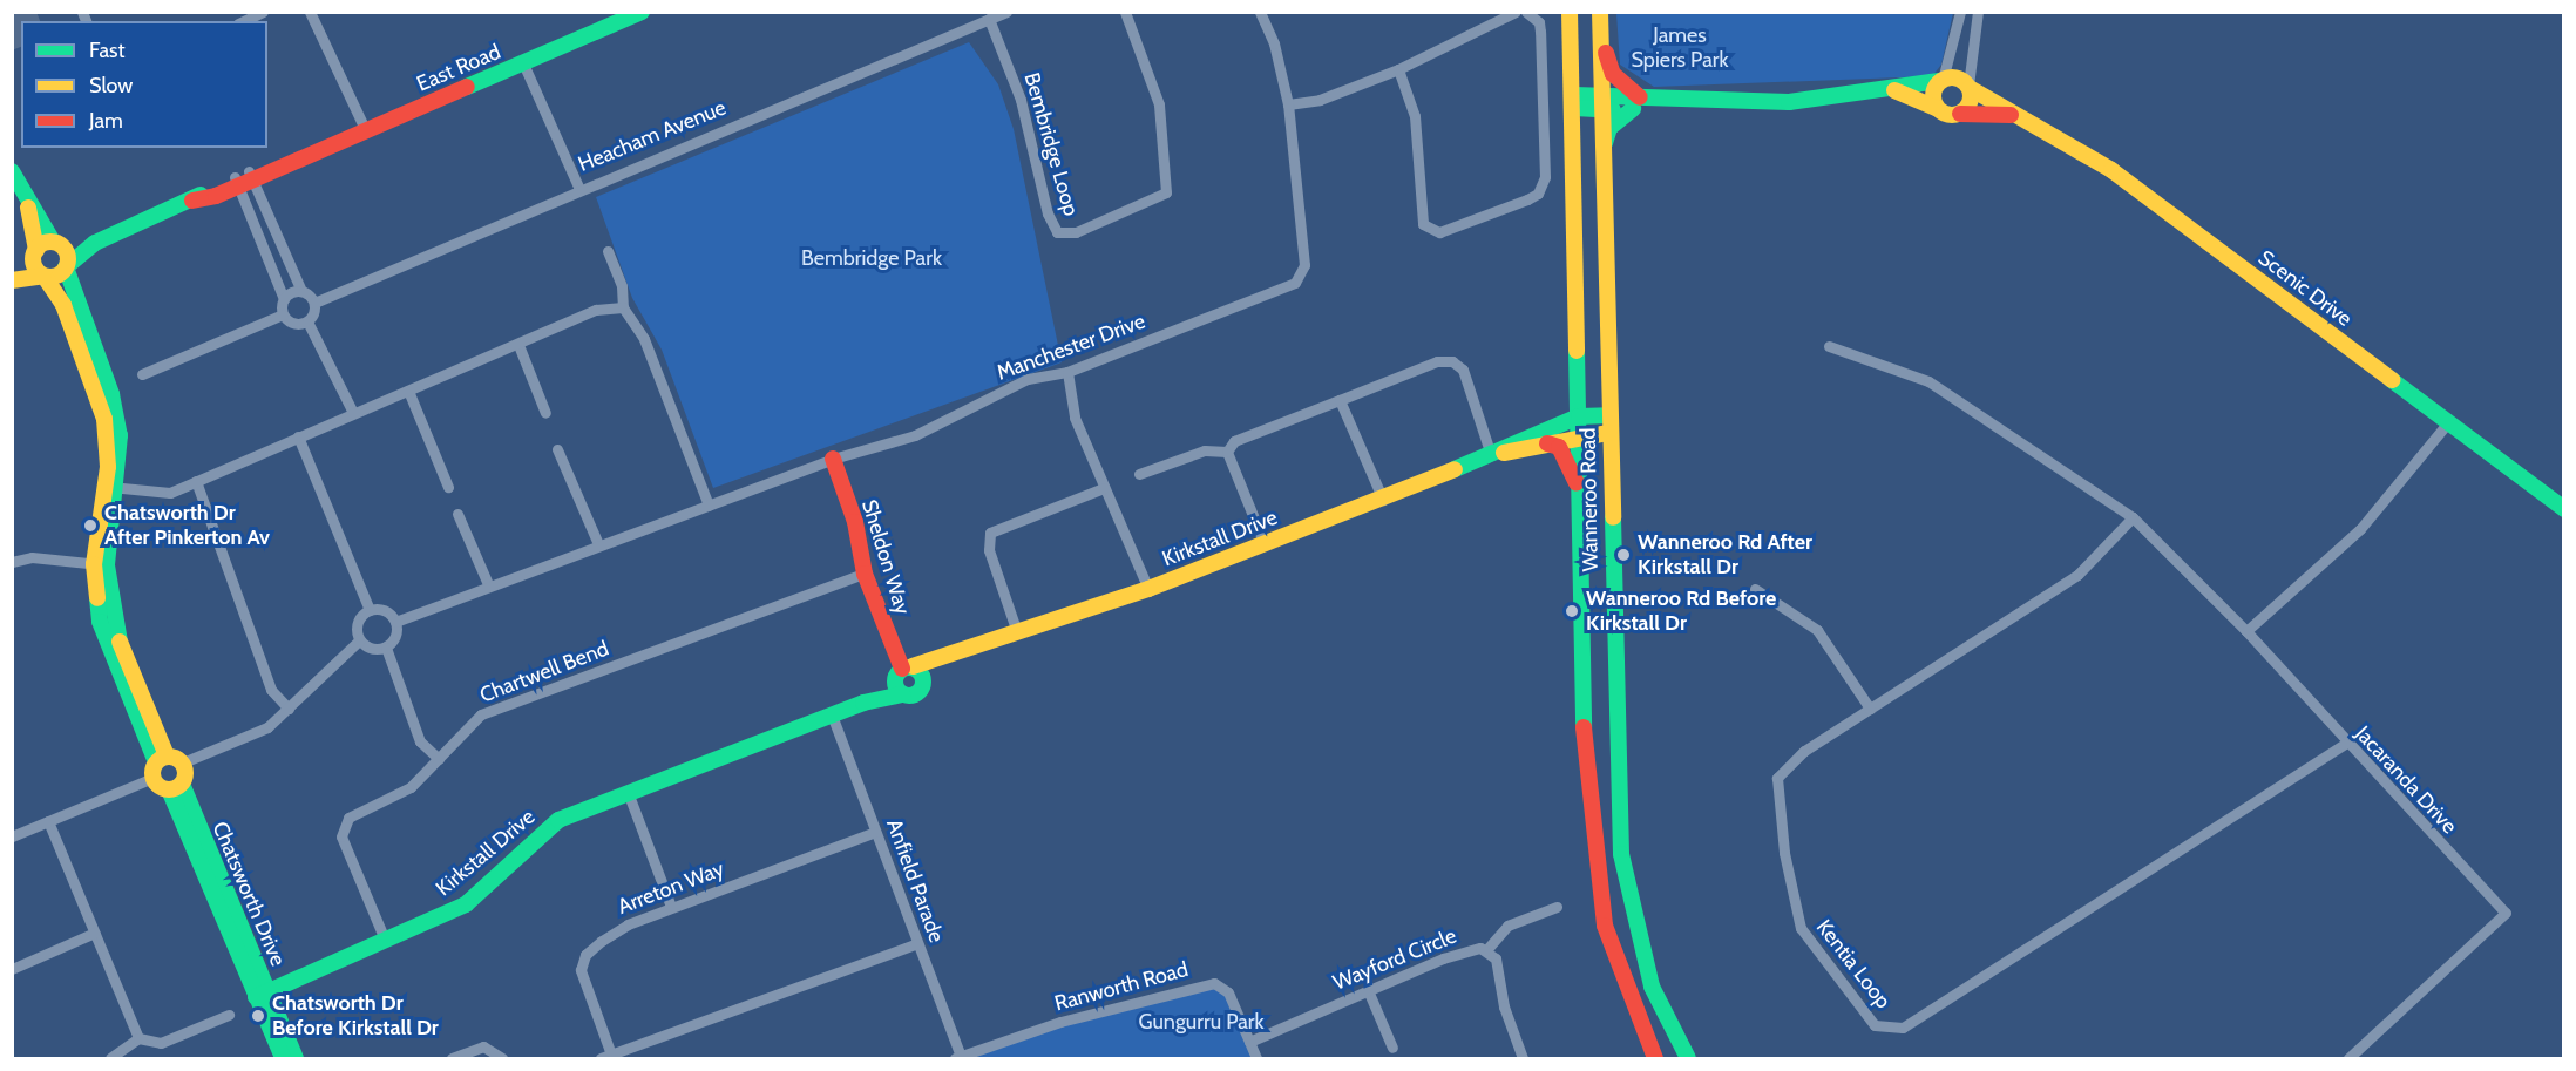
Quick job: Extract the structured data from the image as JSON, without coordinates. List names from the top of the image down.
{
  "streets": {
    "main road": [
      "East Road",
      "Scenic Drive",
      "Wanneroo Road",
      "Kirkstall Drive",
      "Sheldon Way",
      "Chatsworth Drive"
    ],
    "street": [
      "Heacham Avenue",
      "Bembridge Loop",
      "Manchester Drive",
      "Chartwell Bend",
      "Jacaranda Drive",
      "Anfield Parade",
      "Arreton Way",
      "Wayford Circle",
      "Kentia Loop",
      "Ranworth Road"
    ]
  },
  "crossings": [
    ["Heacham Avenue", "Bembridge Loop"],
    ["Manchester Drive", "Sheldon Way"],
    ["Wanneroo Road", "Kirkstall Drive"],
    ["Kirkstall Drive", "Sheldon Way"],
    ["Kirkstall Drive", "Chartwell Bend"],
    ["Kirkstall Drive", "Anfield Parade"],
    ["Kirkstall Drive", "Chatsworth Drive"],
    ["Sheldon Way", "Chartwell Bend"],
    ["Jacaranda Drive", "Kentia Loop"],
    ["Anfield Parade", "Arreton Way"],
    ["Anfield Parade", "Ranworth Road"],
    ["Wayford Circle", "Ranworth Road"]
  ],
  "parks": ["James Spiers Park", "Bembridge Park", "Gungurru Park"],
  "places": [
    "Chatsworth Dr After Pinkerton Av",
    "Wanneroo Rd After Kirkstall Dr",
    "Wanneroo Rd Before Kirkstall Dr",
    "Chatsworth Dr Before Kirkstall Dr"
  ],
  "legend": ["Fast", "Slow", "Jam"]
}
